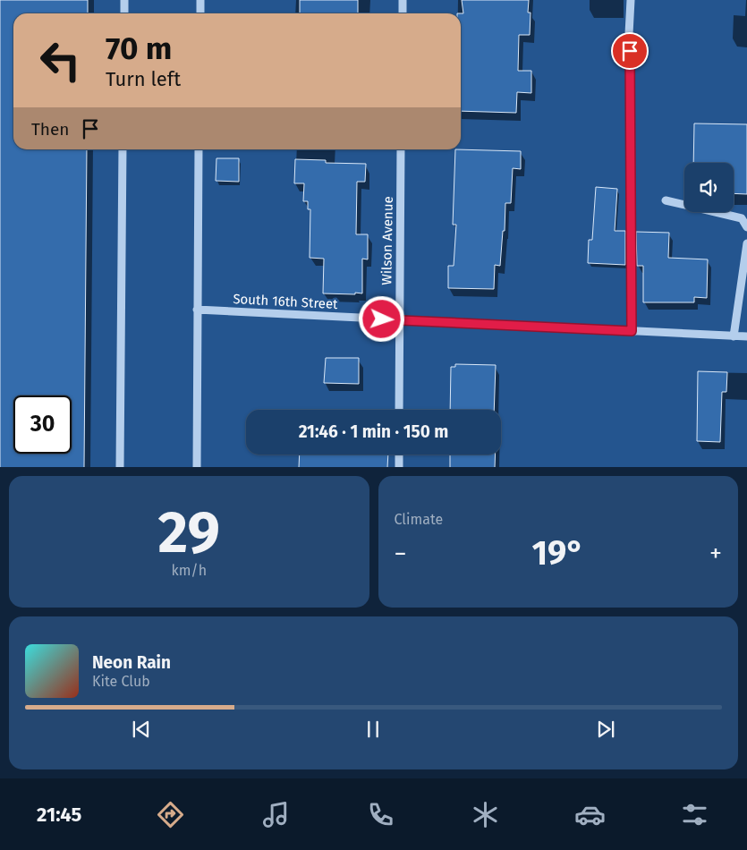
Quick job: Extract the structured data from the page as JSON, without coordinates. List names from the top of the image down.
{
  "streets": {
    "street": ["Wilson Avenue", "South 16th Street"]
  },
  "crossings": [
    ["Wilson Avenue", "South 16th Street"]
  ],
  "page": {
    "turn": ["70 m", "Turn left"],
    "then": "Then",
    "limit": "30",
    "trip": "21:46 · 1 min · 150 m",
    "tile": [
      ["29", "km/h"],
      "Climate"
    ],
    "heat": ["−", "19°", "+"],
    "song": ["Neon Rain", "Kite Club"],
    "tabs": "21:45"
  }
}
